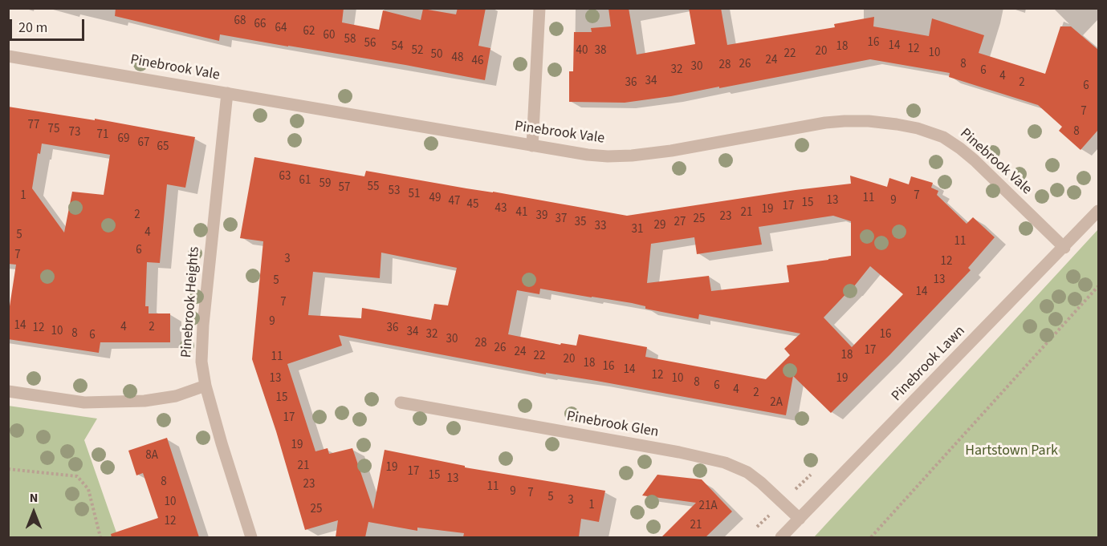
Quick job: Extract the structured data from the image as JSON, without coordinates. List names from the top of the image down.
{
  "streets": {
    "street": [
      "Pinebrook Vale",
      "Pinebrook Heights",
      "Pinebrook Lawn",
      "Pinebrook Glen"
    ]
  },
  "crossings": [
    ["Pinebrook Vale", "Pinebrook Heights"],
    ["Pinebrook Vale", "Pinebrook Lawn"],
    ["Pinebrook Lawn", "Pinebrook Glen"]
  ],
  "parks": ["Hartstown Park"],
  "house_numbers": [
    "68",
    "66",
    "64",
    "62",
    "60",
    "58",
    "16",
    "56",
    "14",
    "54",
    "18",
    "12",
    "52",
    "40",
    "38",
    "20",
    "10",
    "22",
    "50",
    "48",
    "24",
    "46",
    "26",
    "8",
    "28",
    "30",
    "32",
    "6",
    "4",
    "34",
    "36",
    "2",
    "6",
    "7",
    "77",
    "75",
    "8",
    "73",
    "71",
    "69",
    "67",
    "65",
    "63",
    "61",
    "59",
    "55",
    "57",
    "53",
    "51",
    "1",
    "7",
    "49",
    "11",
    "13",
    "9",
    "47",
    "15",
    "45",
    "17",
    "43",
    "19",
    "41",
    "21",
    "2",
    "39",
    "23",
    "37",
    "25",
    "35",
    "27",
    "29",
    "33",
    "31",
    "4",
    "5",
    "11",
    "6",
    "7",
    "3",
    "12",
    "13",
    "5",
    "14",
    "7",
    "9",
    "14",
    "4",
    "2",
    "12",
    "36",
    "10",
    "34",
    "8",
    "32",
    "16",
    "6",
    "30",
    "28",
    "26",
    "17",
    "24",
    "18",
    "22",
    "11",
    "20",
    "18",
    "16",
    "14",
    "12",
    "13",
    "10",
    "19",
    "8",
    "6",
    "4",
    "2",
    "15",
    "2A",
    "17",
    "19",
    "8A",
    "21",
    "19",
    "17",
    "15",
    "13",
    "8",
    "23",
    "11",
    "9",
    "7",
    "5",
    "3",
    "10",
    "1",
    "21A",
    "25",
    "12",
    "21"
  ],
  "scale_bar": "20 m",
  "north": "top"
}
